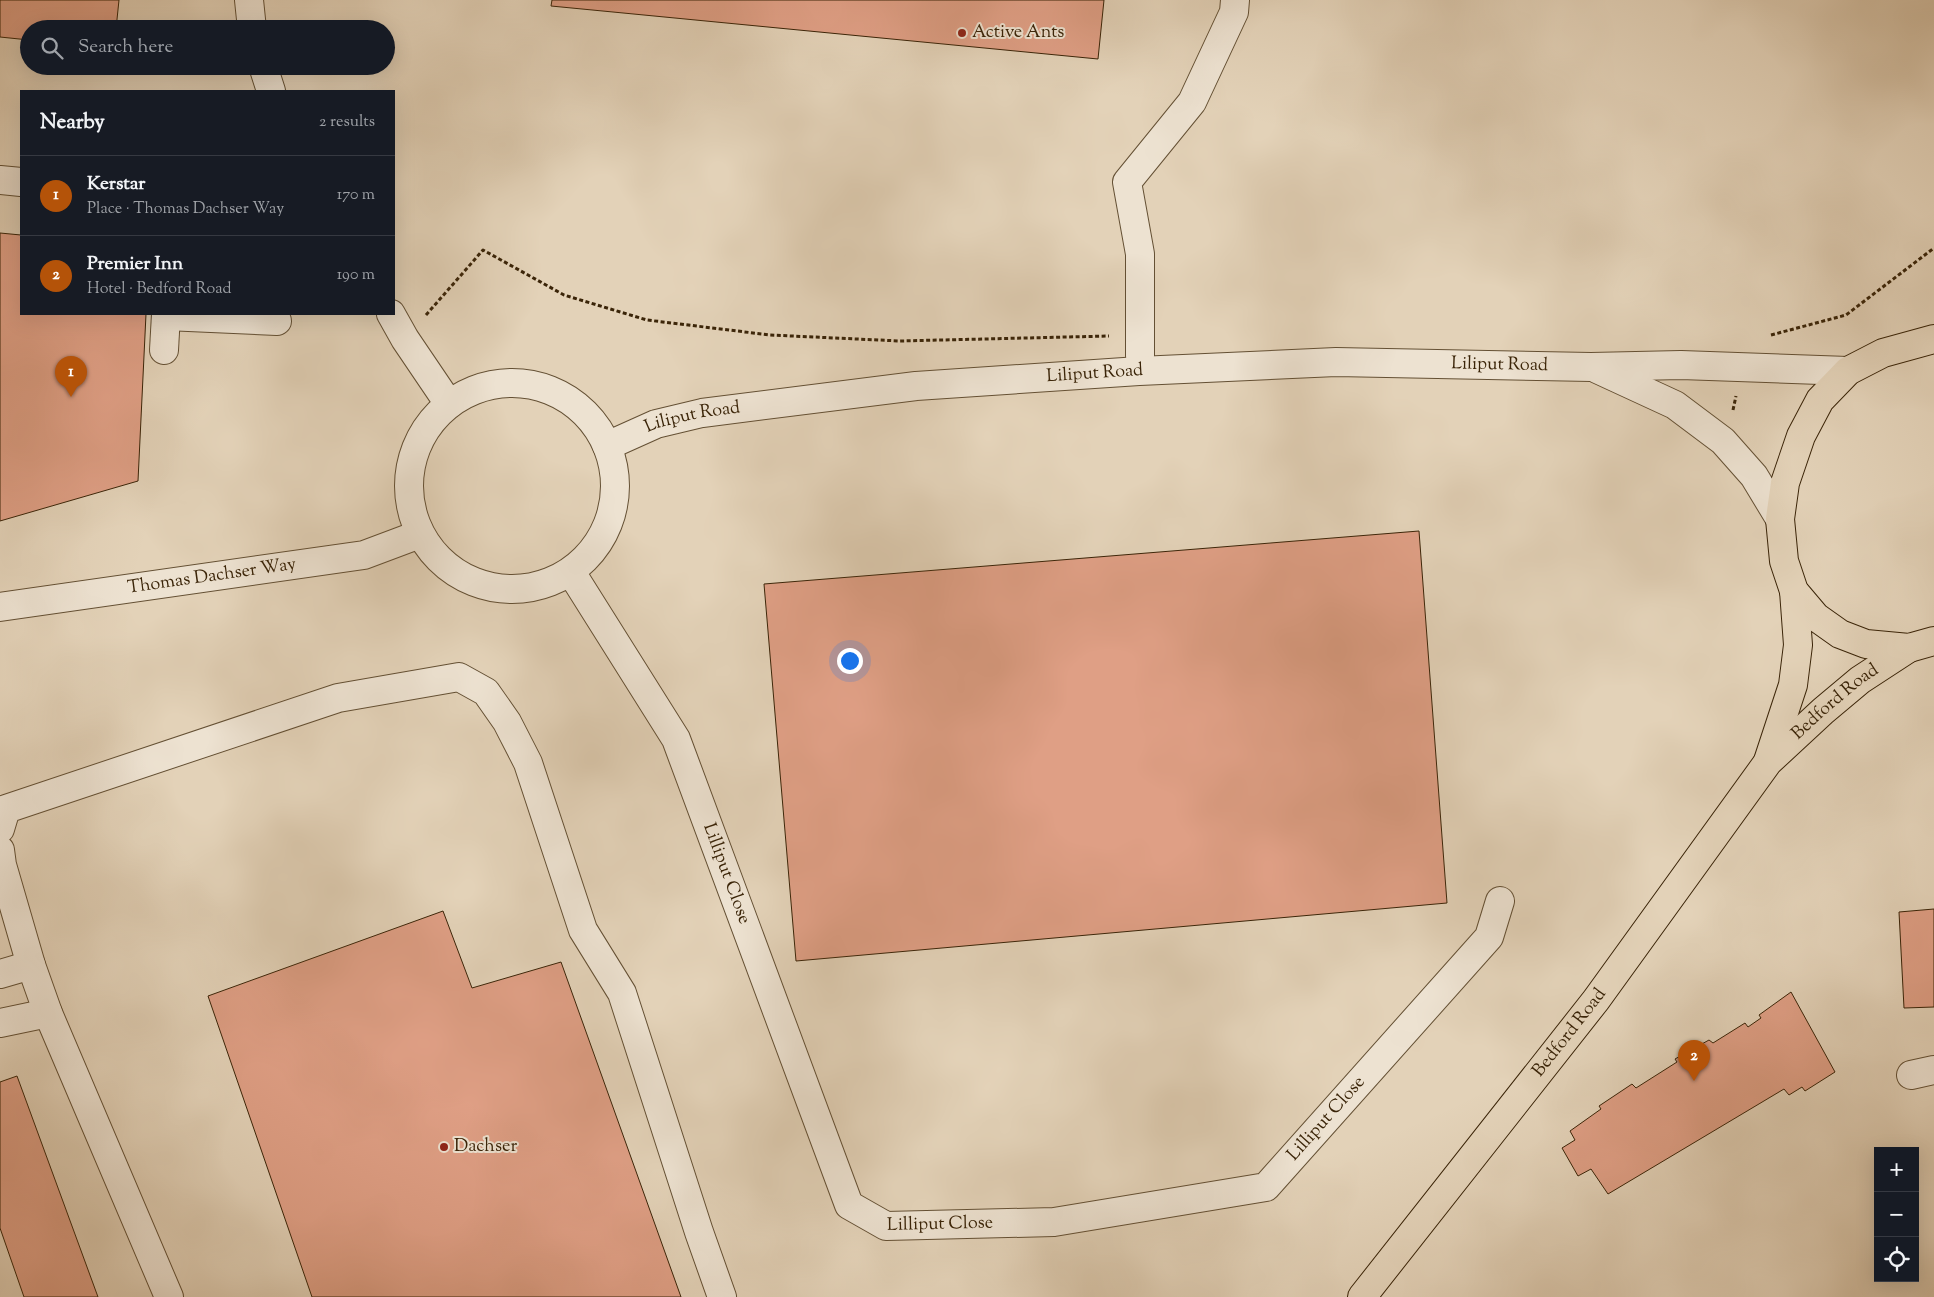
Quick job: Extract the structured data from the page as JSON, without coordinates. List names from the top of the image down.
{
  "streets": {
    "highway": ["Bedford Road"],
    "street": ["Liliput Road", "Thomas Dachser Way", "Lilliput Close"]
  },
  "places": ["Active Ants", "Dachser"],
  "page": {
    "search": "Search here",
    "heading": ["Nearby", "2 results"],
    "list": [
      {
        "mark": "1",
        "name": "Kerstar",
        "note": "Place · Thomas Dachser Way",
        "value": "170 m"
      },
      {
        "mark": "2",
        "name": "Premier Inn",
        "note": "Hotel · Bedford Road",
        "value": "190 m"
      }
    ],
    "pins": ["1", "2"],
    "map_buttons": ["+", "−"]
  }
}
